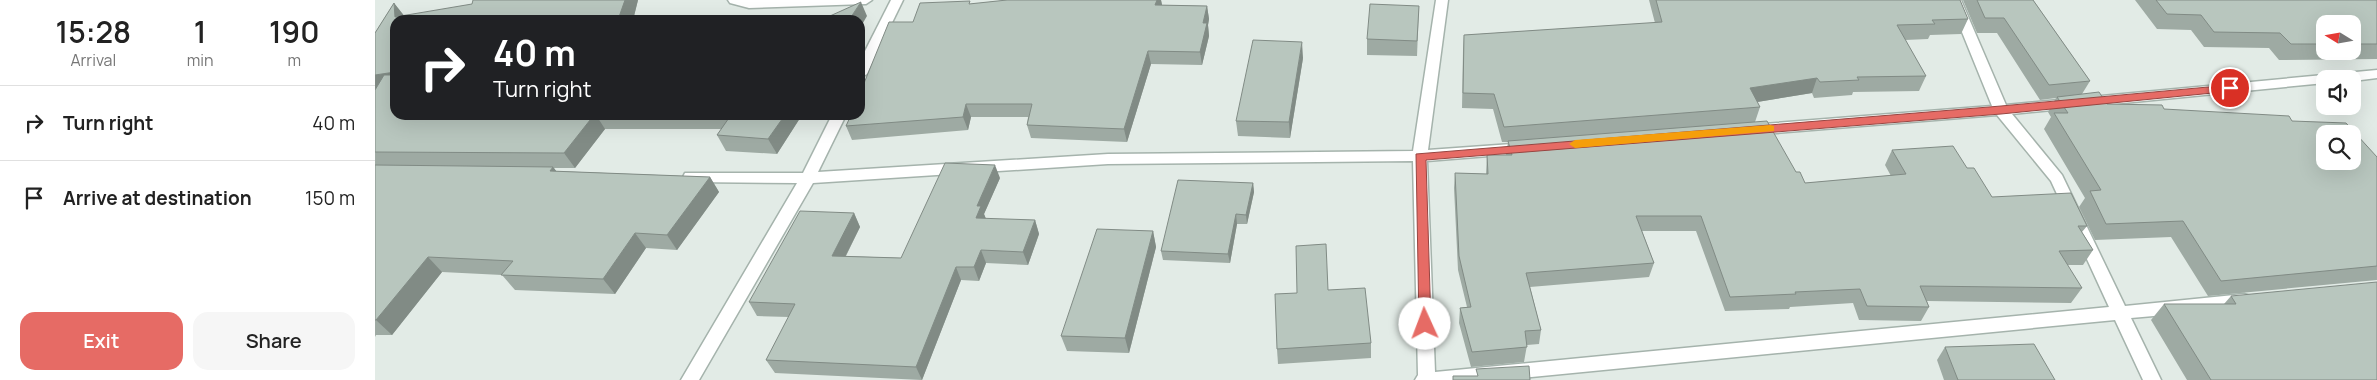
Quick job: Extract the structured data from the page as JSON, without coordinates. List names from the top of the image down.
{
  "north": "left",
  "page": {
    "eta": [
      "15:28",
      "Arrival",
      "1",
      "min",
      "190",
      "m"
    ],
    "turn": ["40 m", "Turn right"],
    "list": [
      {
        "name": "Turn right",
        "value": "40 m"
      },
      {
        "name": "Arrive at destination",
        "value": "150 m"
      }
    ],
    "buttons": ["Exit", "Share"]
  }
}
